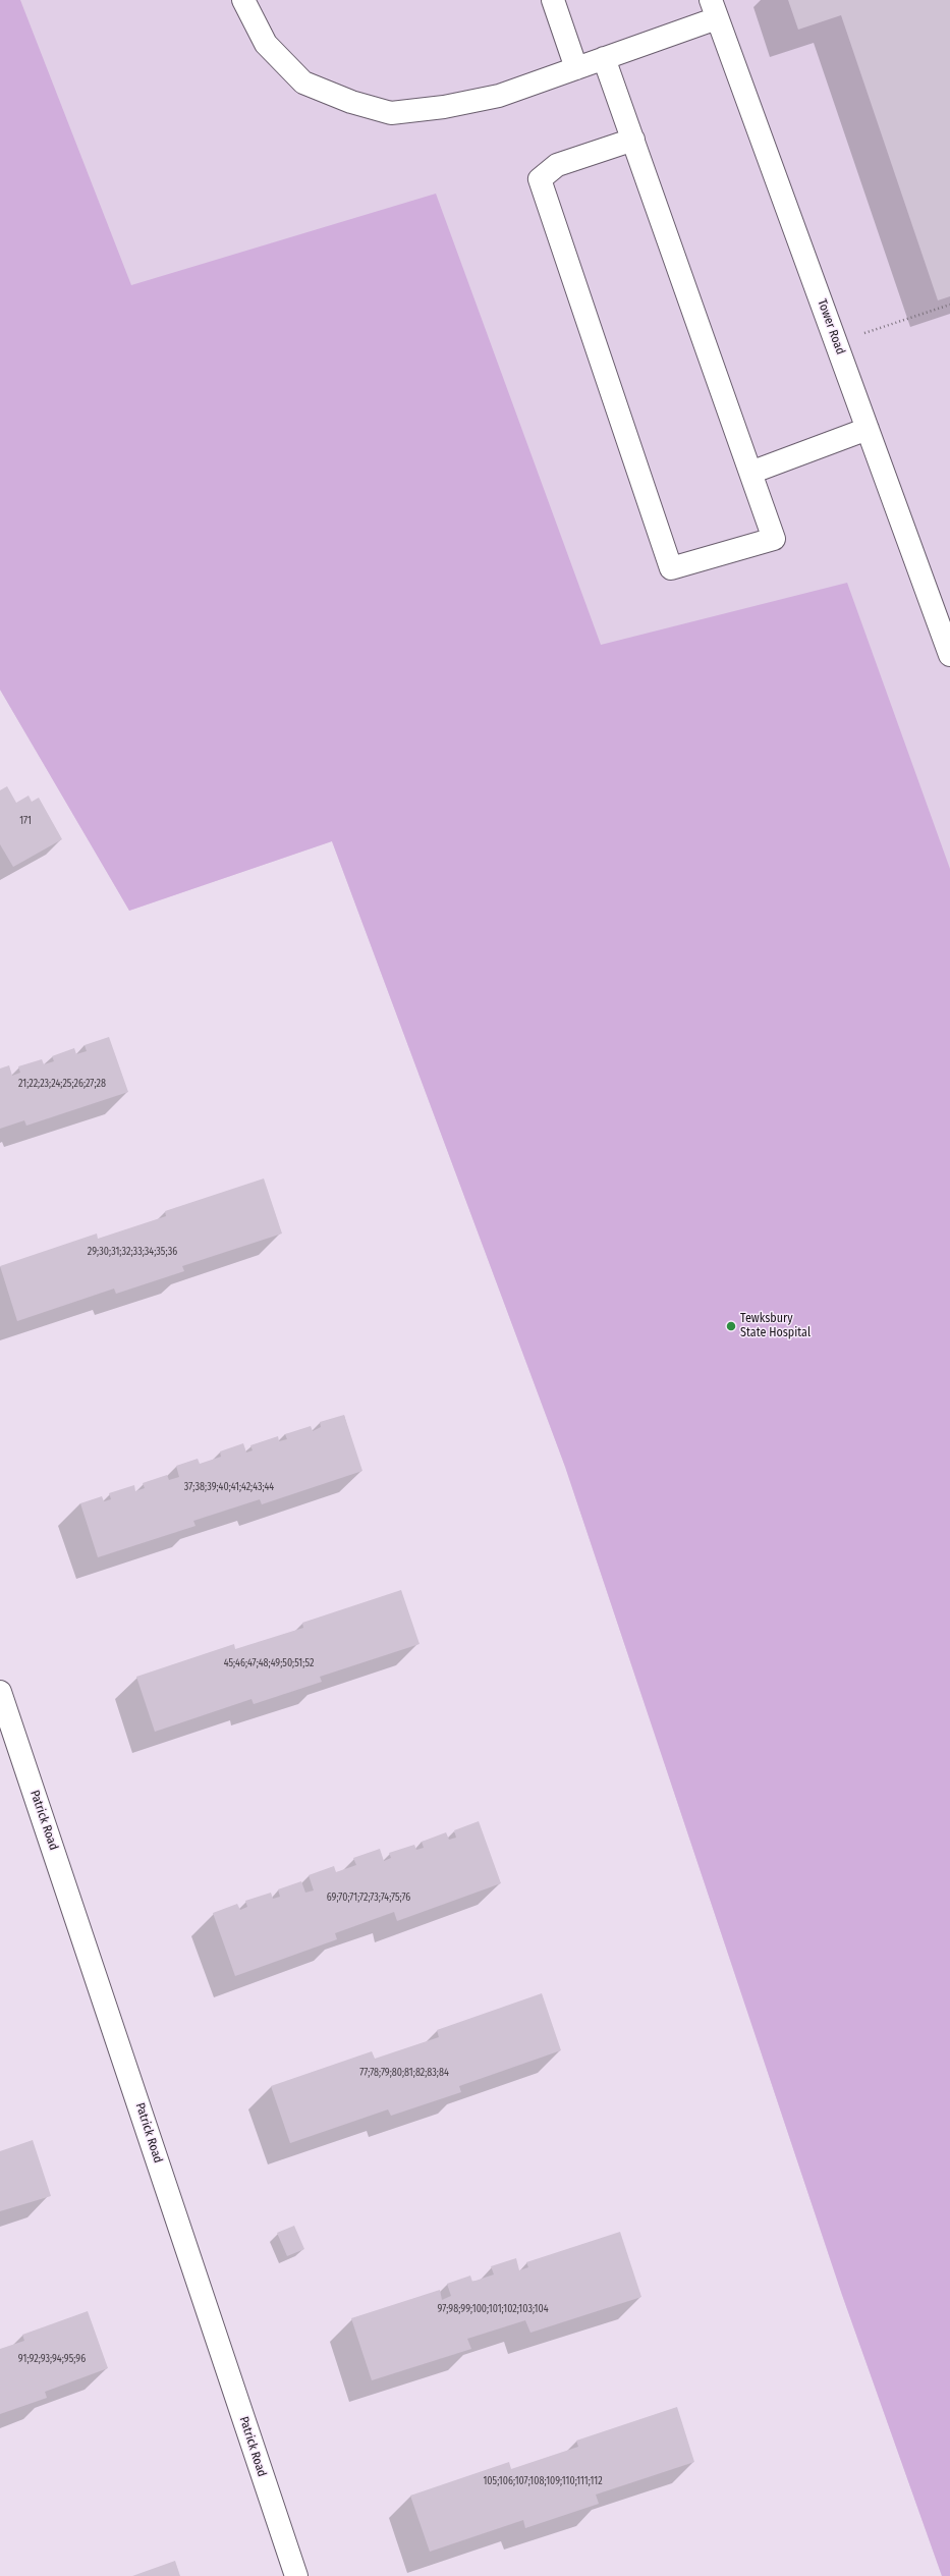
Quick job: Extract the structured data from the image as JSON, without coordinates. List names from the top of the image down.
{
  "streets": {
    "street": ["Tower Road", "Patrick Road"]
  },
  "places": ["Tewksbury State Hospital"],
  "house_numbers": [
    "171",
    "21;22;23;24;25;26;27;28",
    "29;30;31;32;33;34;35;36",
    "37;38;39;40;41;42;43;44",
    "45;46;47;48;49;50;51;52",
    "69;70;71;72;73;74;75;76",
    "77;78;79;80;81;82;83;84",
    "97;98;99;100;101;102;103;104",
    "91;92;93;94;95;96",
    "105;106;107;108;109;110;111;112"
  ]
}
